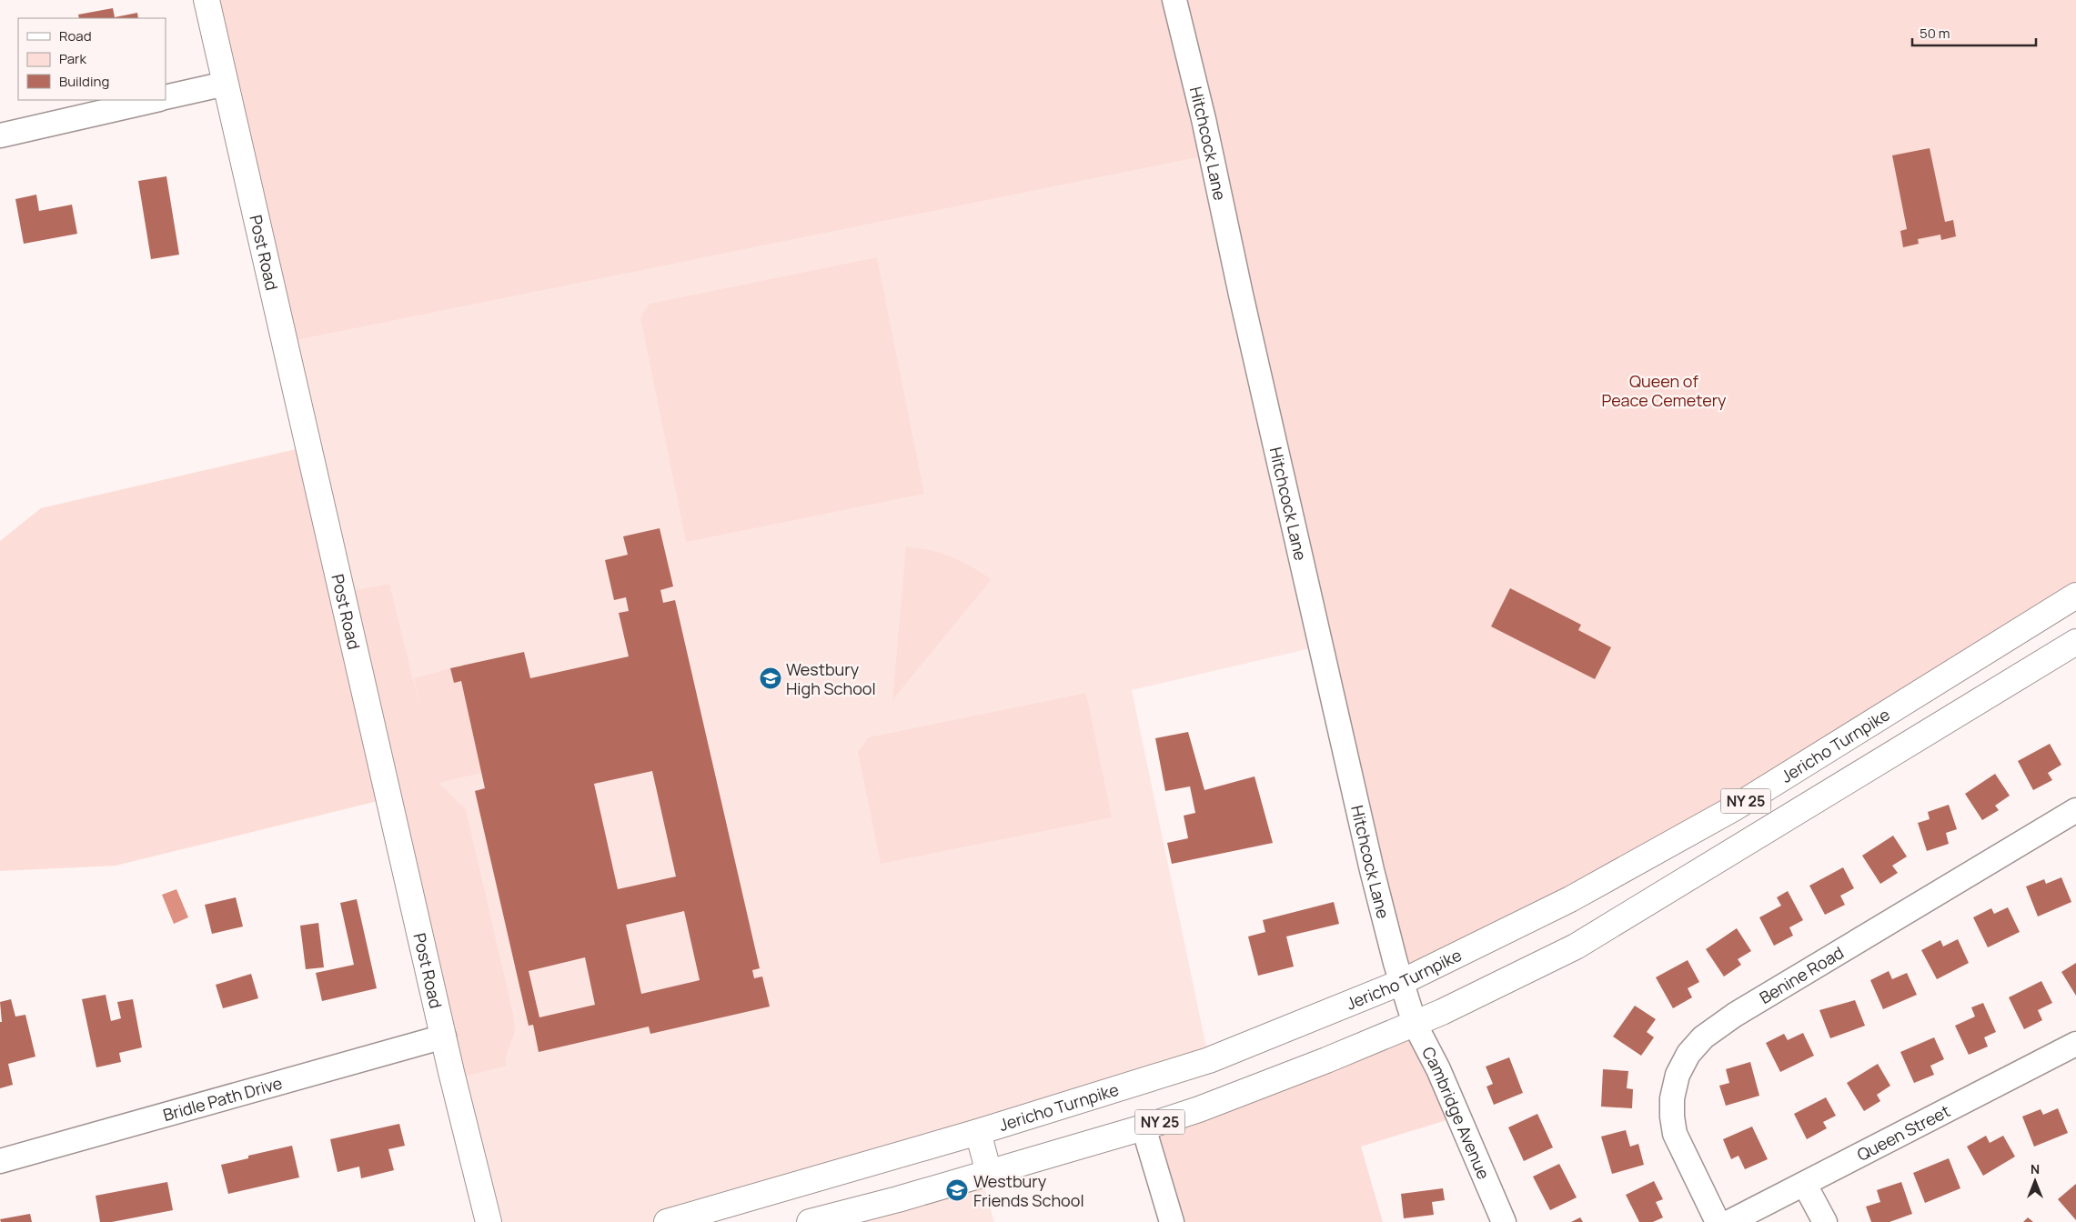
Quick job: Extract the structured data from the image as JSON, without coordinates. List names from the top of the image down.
{
  "streets": {
    "main road": ["Post Road", "Jericho Turnpike", "NY 25"],
    "street": [
      "Hitchcock Lane",
      "Benine Road",
      "Bridle Path Drive",
      "Cambridge Avenue",
      "Queen Street"
    ]
  },
  "crossings": [
    ["Hitchcock Lane", "Jericho Turnpike"],
    ["Hitchcock Lane", "NY 25"],
    ["Hitchcock Lane", "Cambridge Avenue"],
    ["Post Road", "Bridle Path Drive"],
    ["NY 25", "Cambridge Avenue"]
  ],
  "parks": ["Queen of Peace Cemetery"],
  "places": {
    "school or university": ["Westbury High School", "Westbury Friends School"]
  },
  "legend": ["Road", "Park", "Building"],
  "scale_bar": "50 m",
  "north": "top"
}
